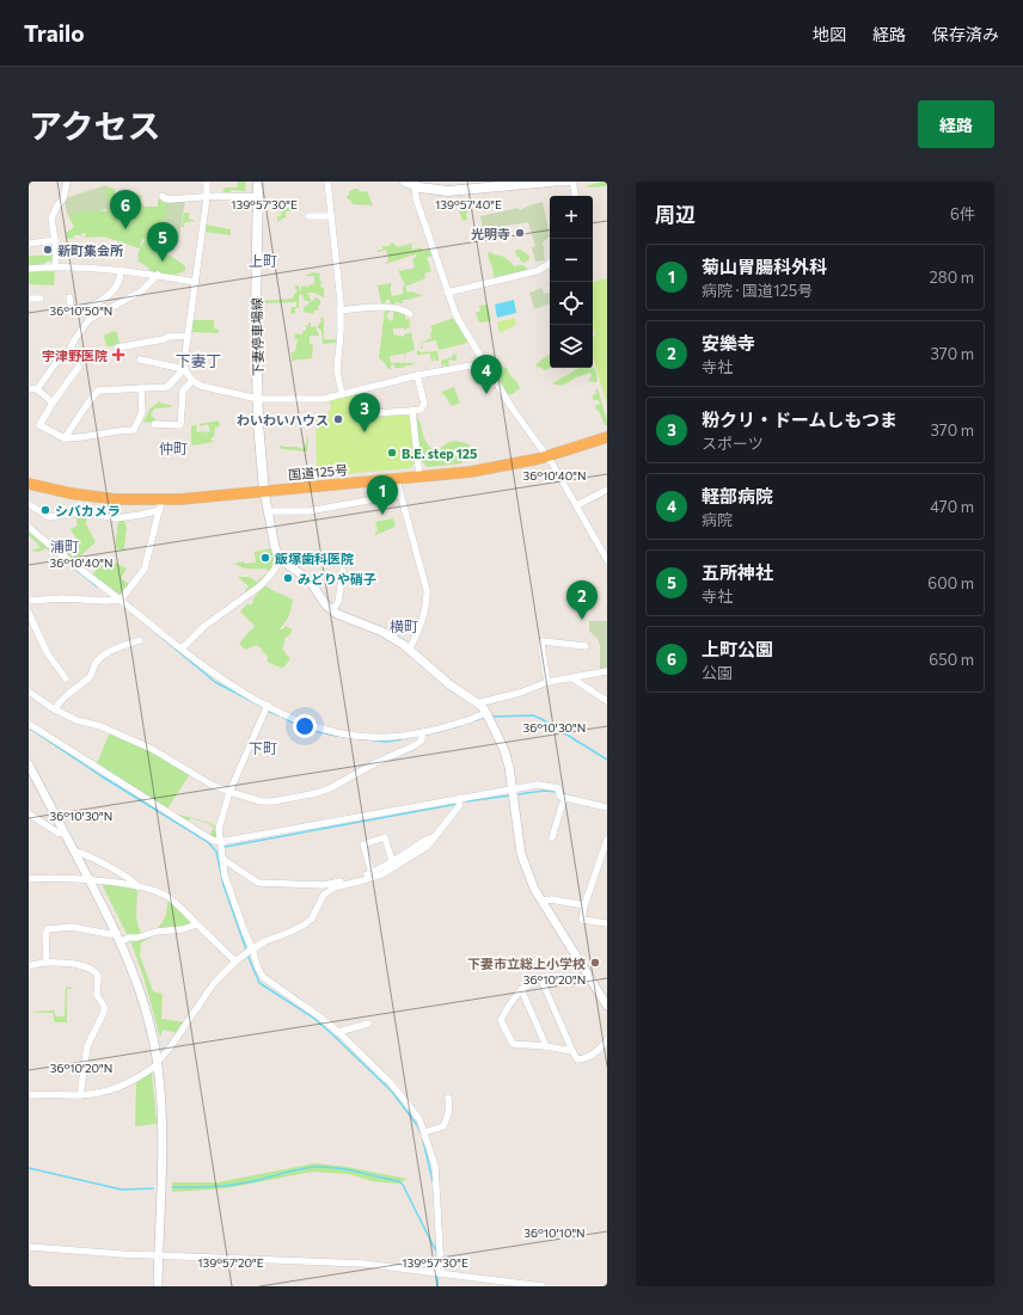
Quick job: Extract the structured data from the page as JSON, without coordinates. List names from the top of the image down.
{
  "streets": {
    "highway": ["国道125号"],
    "main road": ["下妻停車場線"]
  },
  "crossings": [
    ["下妻停車場線", "国道125号"]
  ],
  "districts": [
    "上町",
    "下妻丁",
    "仲町",
    "浦町",
    "横町",
    "下町"
  ],
  "places": {
    "other": [
      "光明寺",
      "新町集会所",
      "わいわいハウス",
      "B.E. step 125",
      "シバカメラ",
      "飯塚歯科医院",
      "みどりや硝子",
      "下妻市立総上小学校"
    ],
    "health": ["宇津野医院"]
  },
  "page": {
    "header": "Trailo",
    "nav": ["地図", "経路", "保存済み"],
    "title": "アクセス",
    "buttons": "経路",
    "heading": ["周辺", "6件"],
    "pins": [
      "6",
      "5",
      "4",
      "3",
      "1",
      "2"
    ],
    "map_buttons": ["+", "−"],
    "list": [
      {
        "mark": "1",
        "name": "菊山胃腸科外科",
        "note": "病院 · 国道125号",
        "value": "280 m"
      },
      {
        "mark": "2",
        "name": "安樂寺",
        "note": "寺社",
        "value": "370 m"
      },
      {
        "mark": "3",
        "name": "粉クリ・ドームしもつま",
        "note": "スポーツ",
        "value": "370 m"
      },
      {
        "mark": "4",
        "name": "軽部病院",
        "note": "病院",
        "value": "470 m"
      },
      {
        "mark": "5",
        "name": "五所神社",
        "note": "寺社",
        "value": "600 m"
      },
      {
        "mark": "6",
        "name": "上町公園",
        "note": "公園",
        "value": "650 m"
      }
    ]
  },
  "coordinates": [
    "139°57'30\"E",
    "139°57'40\"E",
    "36°10'50\"N",
    "36°10'40\"N",
    "36°10'30\"N",
    "36°10'20\"N",
    "36°10'10\"N",
    "139°57'20\"E"
  ]
}
